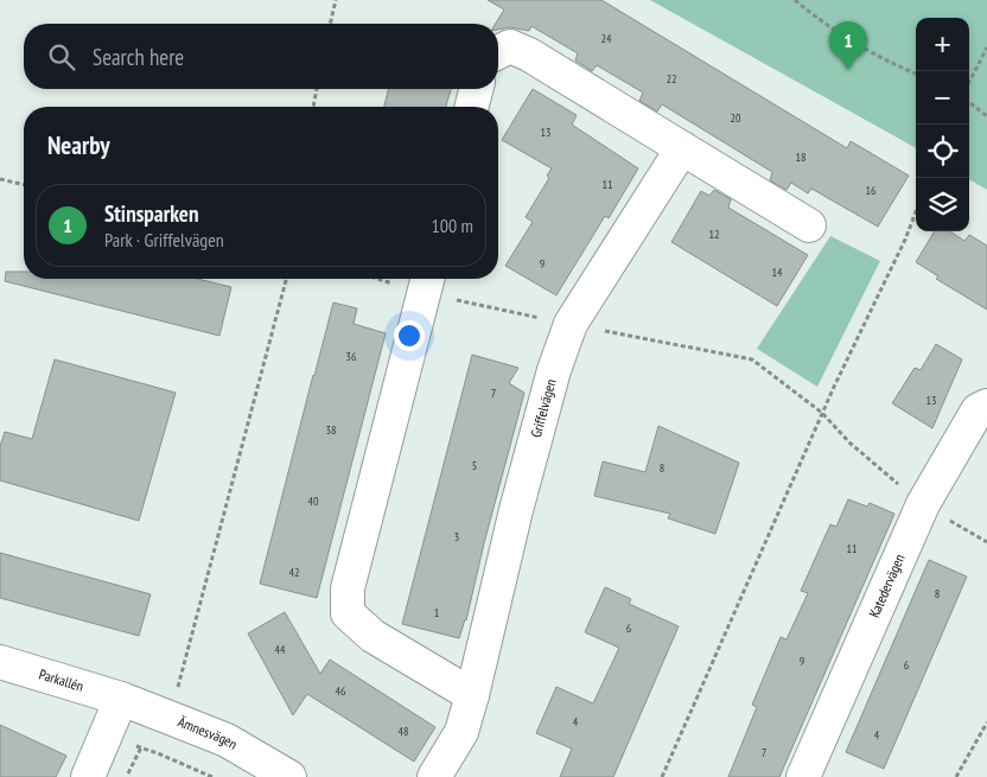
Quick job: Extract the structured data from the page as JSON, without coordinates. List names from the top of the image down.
{
  "streets": {
    "street": [
      "Griffelvägen",
      "Katedervägen",
      "Parkallén",
      "Ämnesvägen"
    ]
  },
  "crossings": [
    ["Parkallén", "Ämnesvägen"]
  ],
  "house_numbers": [
    "24",
    "22",
    "20",
    "13",
    "18",
    "11",
    "16",
    "12",
    "9",
    "14",
    "36",
    "7",
    "13",
    "38",
    "5",
    "8",
    "40",
    "3",
    "11",
    "42",
    "8",
    "1",
    "6",
    "44",
    "9",
    "6",
    "46",
    "4",
    "48",
    "4",
    "7"
  ],
  "page": {
    "map_buttons": ["+", "−"],
    "pins": "1",
    "search": "Search here",
    "heading": "Nearby",
    "list": [
      {
        "mark": "1",
        "name": "Stinsparken",
        "note": "Park · Griffelvägen",
        "value": "100 m"
      }
    ]
  }
}
